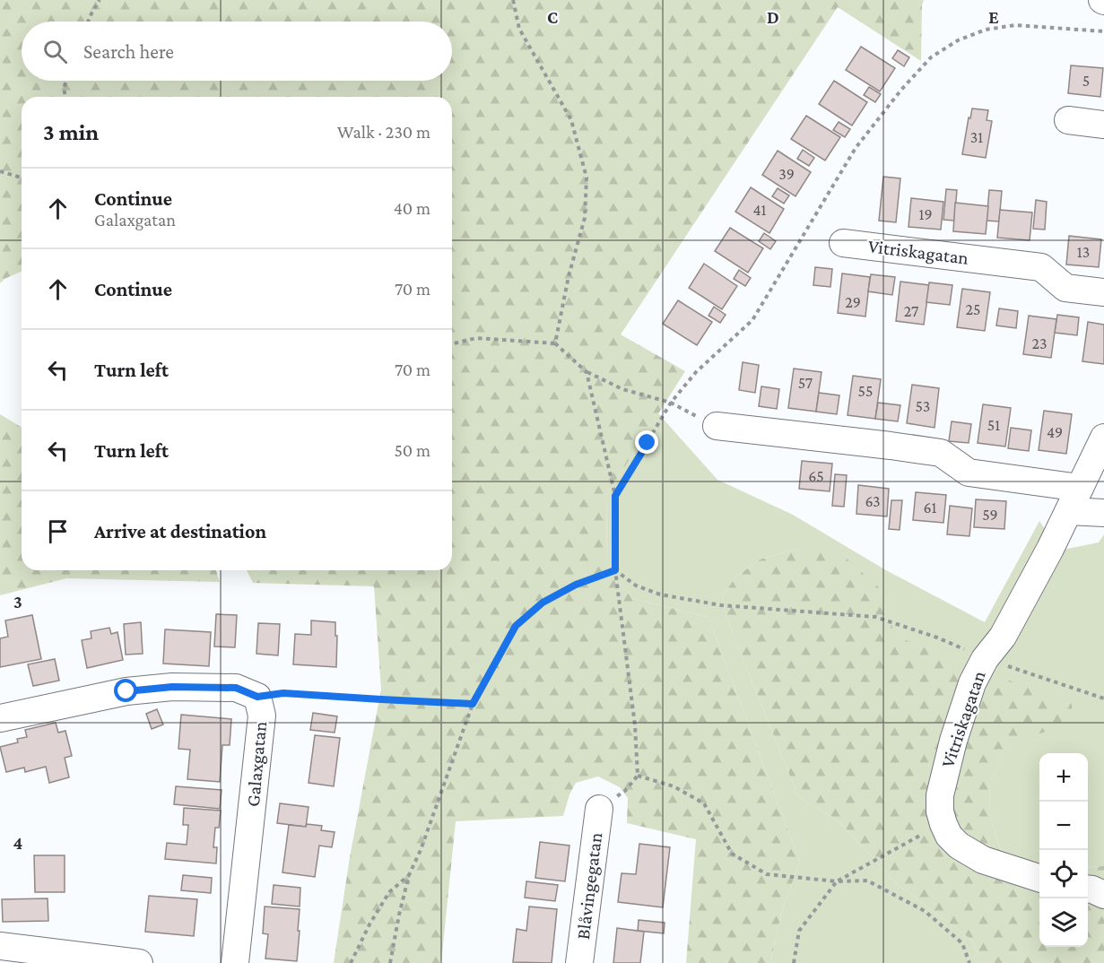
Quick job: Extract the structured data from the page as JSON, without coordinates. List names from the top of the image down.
{
  "streets": {
    "street": ["Vitriskagatan", "Galaxgatan", "Blåvingegatan"]
  },
  "house_numbers": [
    "5",
    "31",
    "39",
    "41",
    "19",
    "13",
    "29",
    "25",
    "27",
    "23",
    "57",
    "55",
    "53",
    "51",
    "49",
    "65",
    "63",
    "61",
    "59"
  ],
  "page": {
    "search": "Search here",
    "heading": ["3 min", "Walk · 230 m"],
    "list": [
      ["Continue", "Galaxgatan", "40 m"],
      ["Continue", "70 m"],
      ["Turn left", "70 m"],
      ["Turn left", "50 m"],
      "Arrive at destination"
    ],
    "map_buttons": ["+", "−"]
  },
  "grid": {
    "columns": ["C", "D", "E"],
    "rows": ["3", "4"]
  }
}
